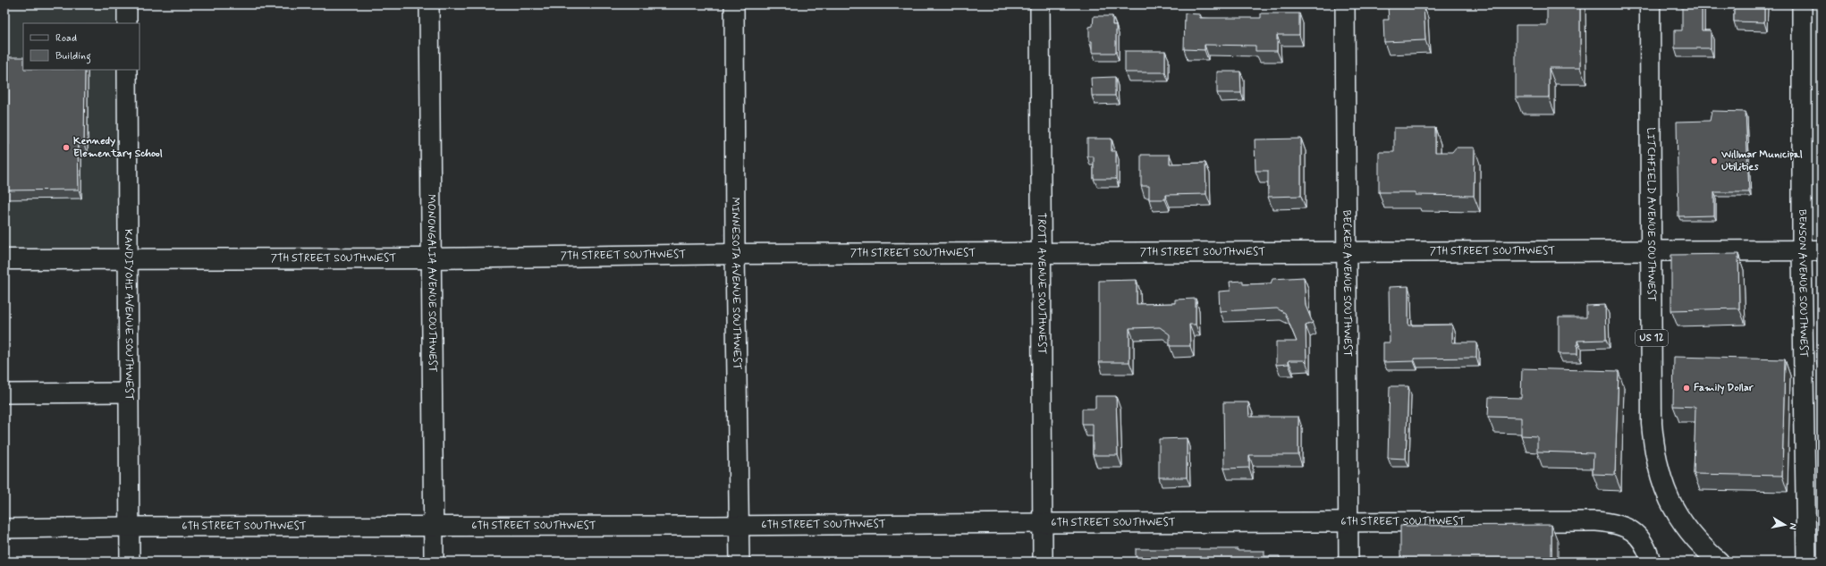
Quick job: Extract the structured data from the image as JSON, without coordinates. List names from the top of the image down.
{
  "streets": {
    "main road": ["LITCHFIELD AVENUE SOUTHWEST", "7TH STREET SOUTHWEST", "US 12"],
    "street": [
      "BECKER AVENUE SOUTHWEST",
      "MONONGALIA AVENUE SOUTHWEST",
      "MINNESOTA AVENUE SOUTHWEST",
      "TROTT AVENUE SOUTHWEST",
      "BENSON AVENUE SOUTHWEST",
      "KANDIYOHI AVENUE SOUTHWEST",
      "6TH STREET SOUTHWEST"
    ]
  },
  "crossings": [
    ["LITCHFIELD AVENUE SOUTHWEST", "7TH STREET SOUTHWEST"],
    ["7TH STREET SOUTHWEST", "BECKER AVENUE SOUTHWEST"],
    ["7TH STREET SOUTHWEST", "MONONGALIA AVENUE SOUTHWEST"],
    ["7TH STREET SOUTHWEST", "MINNESOTA AVENUE SOUTHWEST"],
    ["7TH STREET SOUTHWEST", "TROTT AVENUE SOUTHWEST"],
    ["7TH STREET SOUTHWEST", "BENSON AVENUE SOUTHWEST"],
    ["7TH STREET SOUTHWEST", "KANDIYOHI AVENUE SOUTHWEST"],
    ["BECKER AVENUE SOUTHWEST", "6TH STREET SOUTHWEST"],
    ["MONONGALIA AVENUE SOUTHWEST", "6TH STREET SOUTHWEST"],
    ["MINNESOTA AVENUE SOUTHWEST", "6TH STREET SOUTHWEST"],
    ["TROTT AVENUE SOUTHWEST", "6TH STREET SOUTHWEST"],
    ["KANDIYOHI AVENUE SOUTHWEST", "6TH STREET SOUTHWEST"]
  ],
  "places": ["Kennedy Elementary School", "Willmar Municipal Utilities", "Family Dollar"],
  "legend": ["Road", "Building"],
  "north": "right"
}
